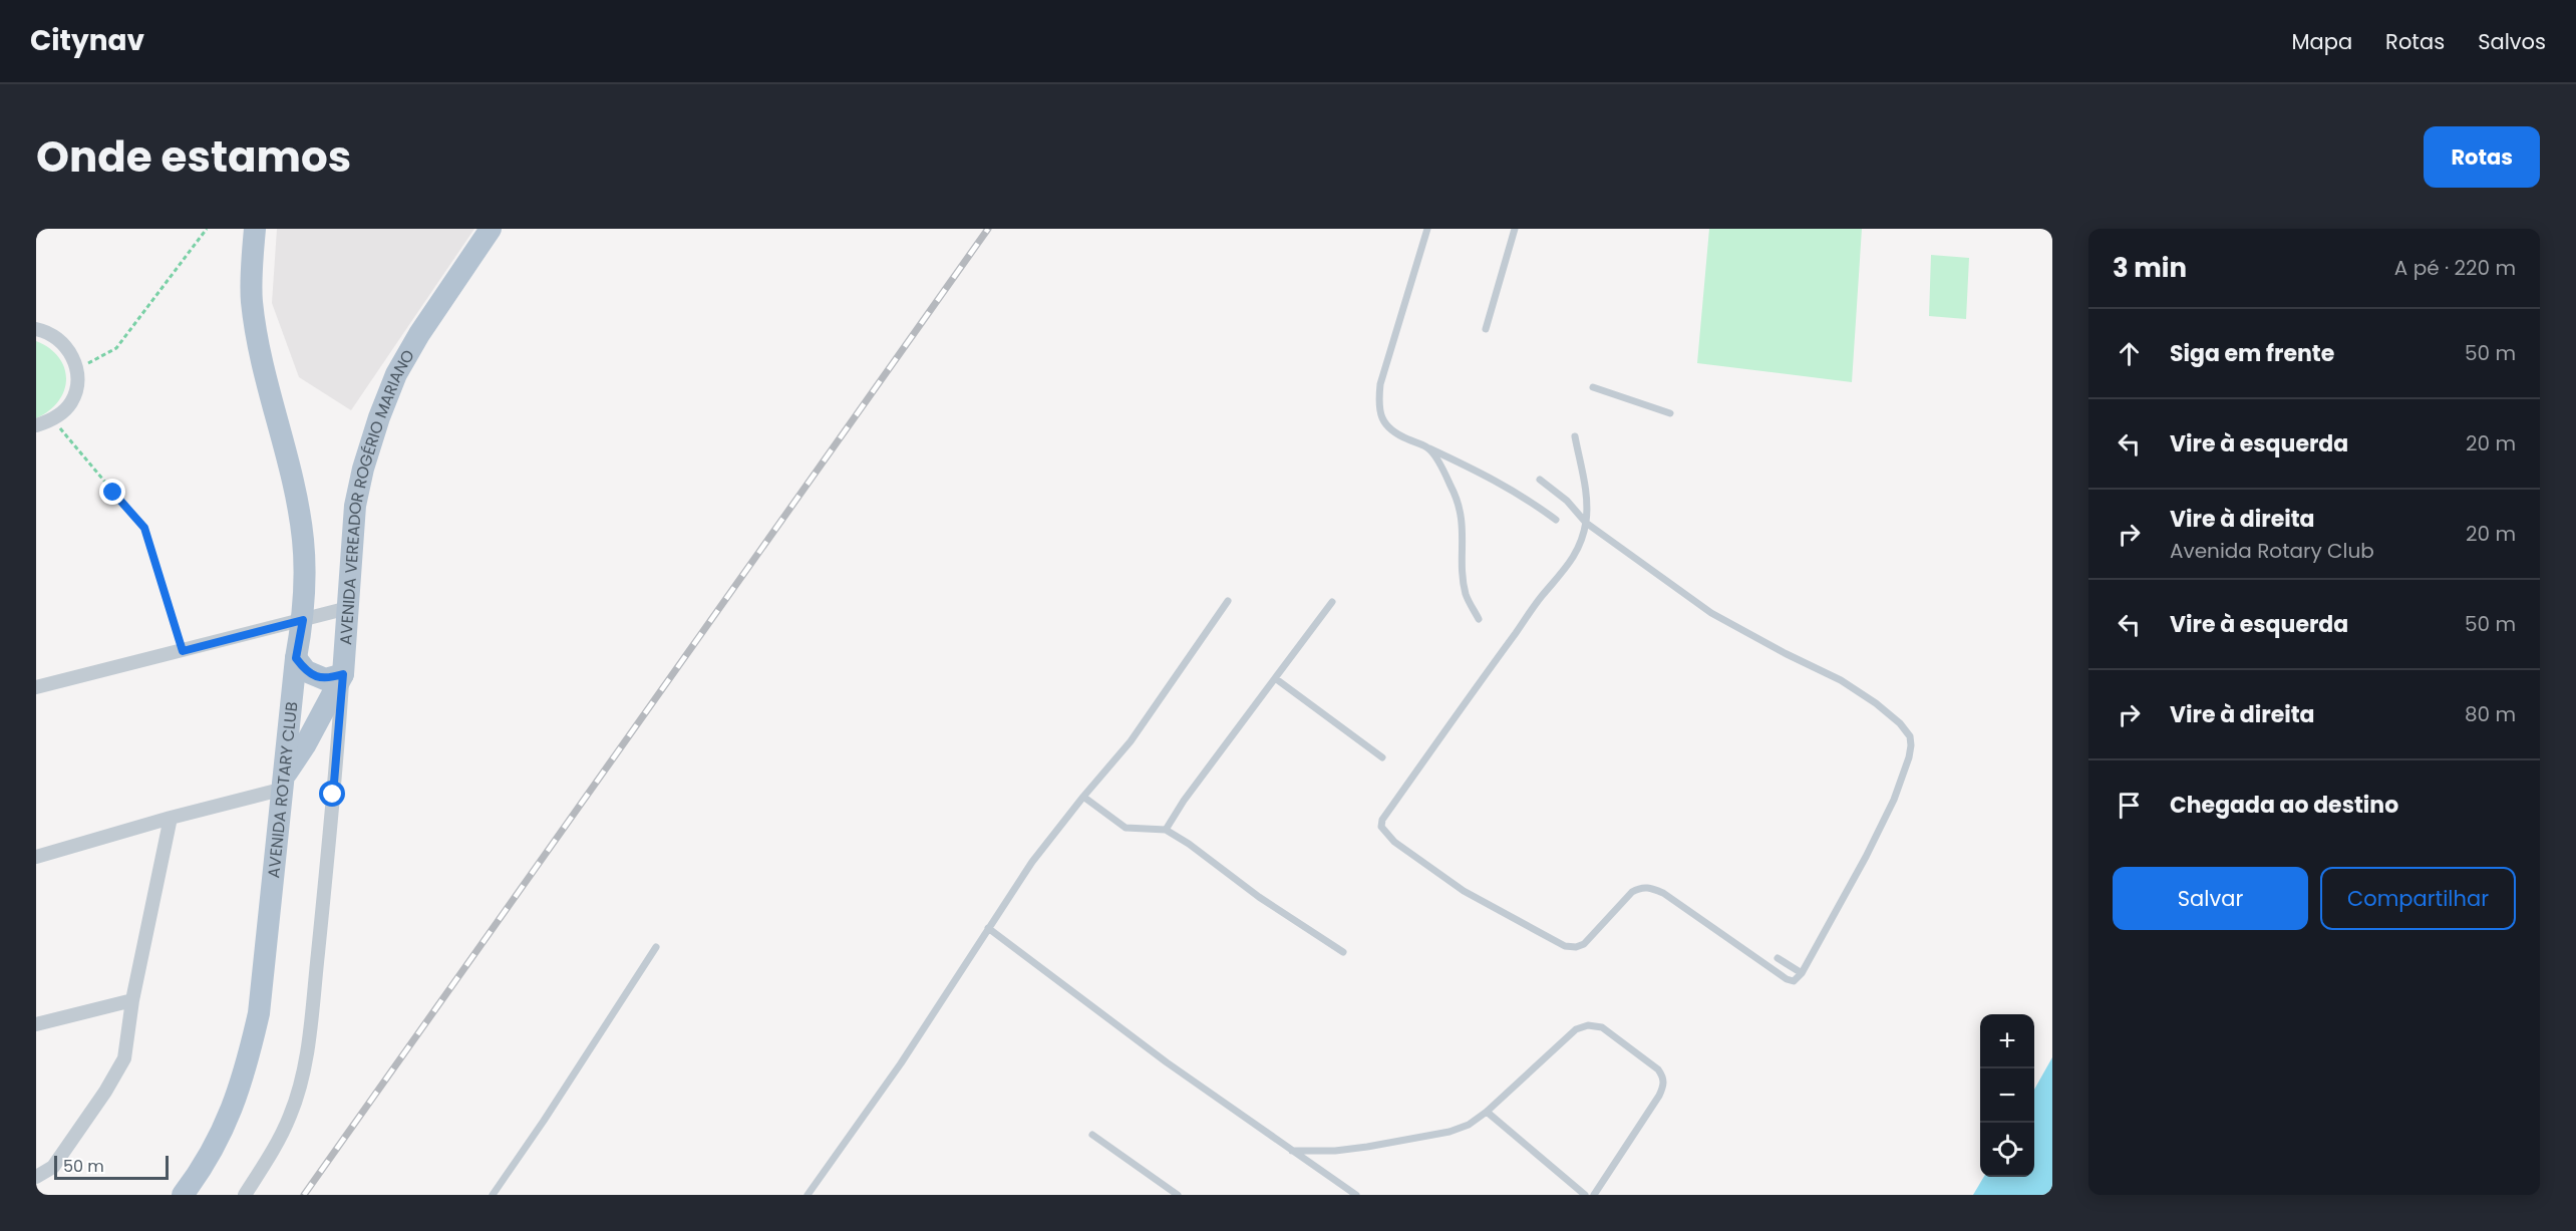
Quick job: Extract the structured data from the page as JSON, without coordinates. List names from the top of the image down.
{
  "streets": {
    "main road": ["AVENIDA VEREADOR ROGÉRIO MARIANO", "AVENIDA ROTARY CLUB"]
  },
  "crossings": [
    ["AVENIDA VEREADOR ROGÉRIO MARIANO", "AVENIDA ROTARY CLUB"]
  ],
  "scale_bar": "50 m",
  "page": {
    "header": "Citynav",
    "nav": ["Mapa", "Rotas", "Salvos"],
    "title": "Onde estamos",
    "buttons": [
      "Rotas",
      ["Salvar", "Compartilhar"]
    ],
    "heading": ["3 min", "A pé · 220 m"],
    "list": [
      ["Siga em frente", "50 m"],
      ["Vire à esquerda", "20 m"],
      ["Vire à direita", "Avenida Rotary Club", "20 m"],
      ["Vire à esquerda", "50 m"],
      ["Vire à direita", "80 m"],
      "Chegada ao destino"
    ],
    "map_buttons": ["+", "−"],
    "scale": "50 m"
  }
}
